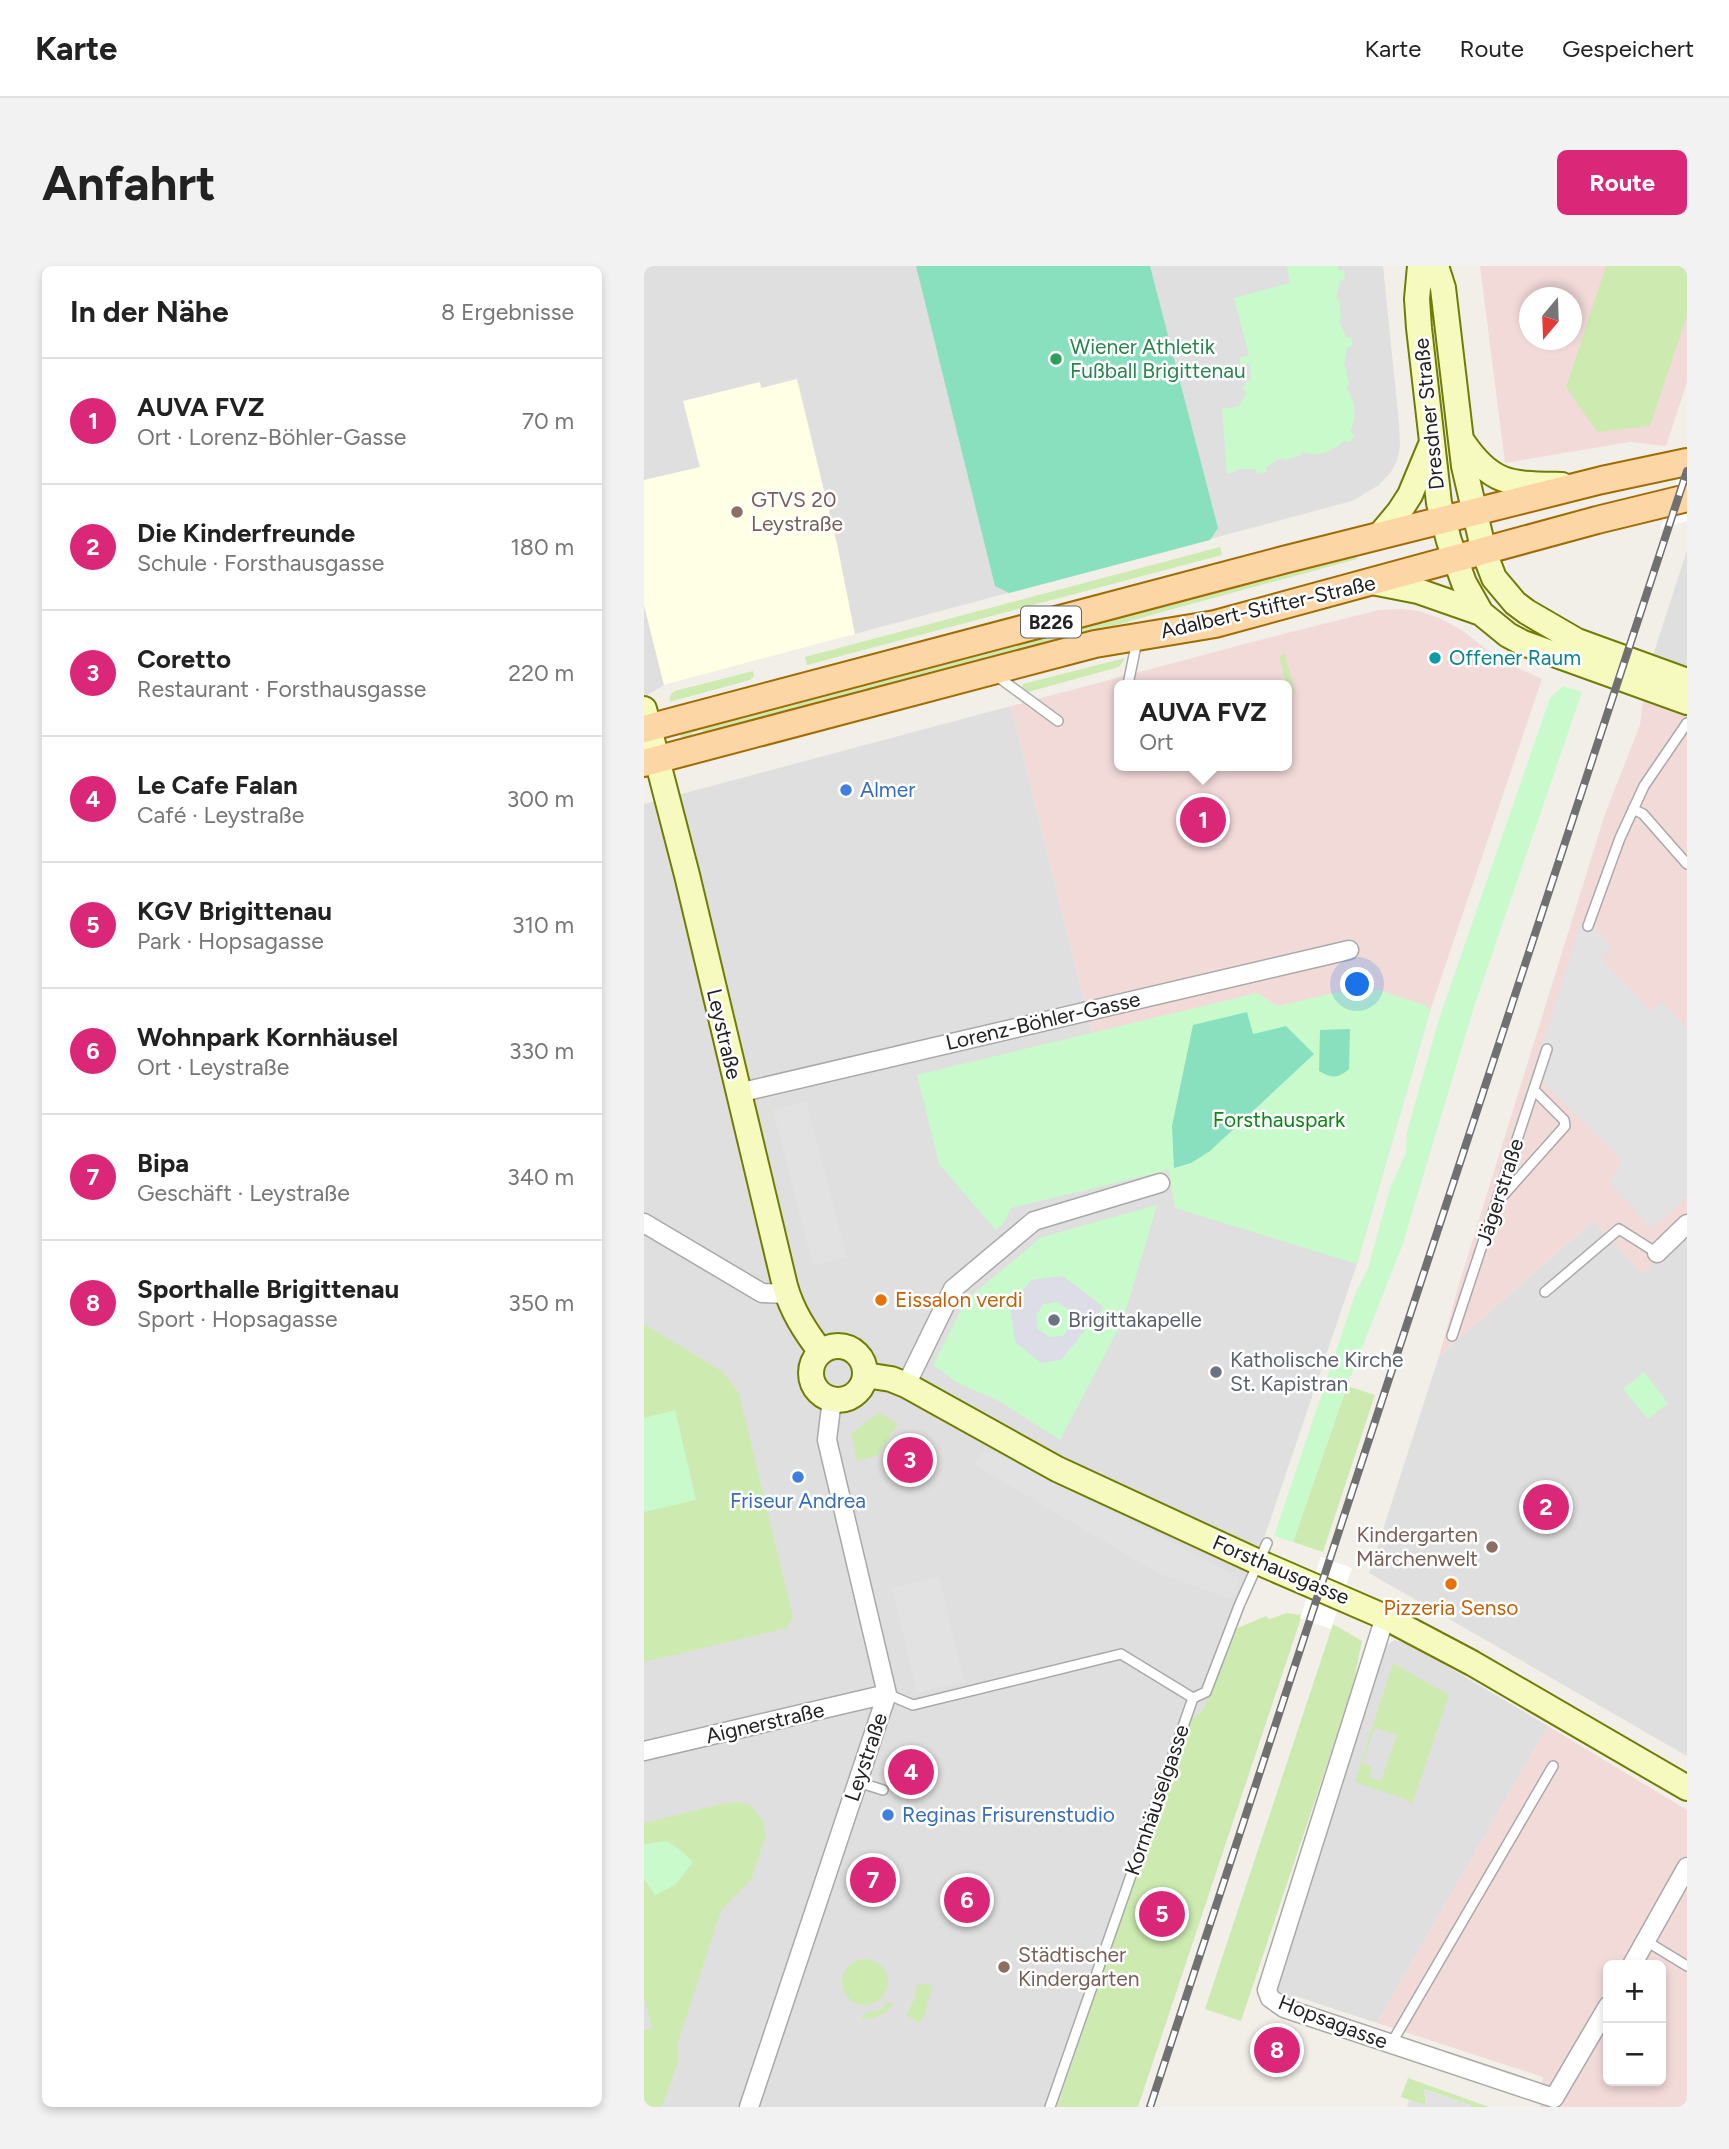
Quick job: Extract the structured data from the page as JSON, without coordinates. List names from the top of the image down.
{
  "streets": {
    "main road": ["Adalbert-Stifter-Straße", "B226"],
    "street": [
      "Dresdner Straße",
      "Lorenz-Böhler-Gasse",
      "Leystraße",
      "Forsthausgasse",
      "Aignerstraße",
      "Hopsagasse"
    ],
    "lane": ["Jägerstraße", "Kornhäuselgasse"]
  },
  "crossings": [
    ["Dresdner Straße", "Adalbert-Stifter-Straße"],
    ["Adalbert-Stifter-Straße", "Leystraße"],
    ["Lorenz-Böhler-Gasse", "Leystraße"],
    ["Leystraße", "Forsthausgasse"],
    ["Leystraße", "Aignerstraße"],
    ["Forsthausgasse", "Kornhäuselgasse"],
    ["Forsthausgasse", "Hopsagasse"]
  ],
  "parks": ["Forsthauspark"],
  "places": [
    "Wiener Athletik Fußball Brigittenau",
    "GTVS 20 Leystraße",
    "Offener Raum",
    "Almer",
    "Eissalon verdi",
    "Brigittakapelle",
    "Katholische Kirche St. Kapistran",
    "Friseur Andrea",
    "Kindergarten Märchenwelt",
    "Pizzeria Senso",
    "Reginas Frisurenstudio",
    "Städtischer Kindergarten"
  ],
  "north": "bottom",
  "page": {
    "header": "Karte",
    "nav": ["Karte", "Route", "Gespeichert"],
    "buttons": "Route",
    "title": "Anfahrt",
    "heading": ["In der Nähe", "8 Ergebnisse"],
    "list": [
      {
        "mark": "1",
        "name": "AUVA FVZ",
        "note": "Ort · Lorenz-Böhler-Gasse",
        "value": "70 m"
      },
      {
        "mark": "2",
        "name": "Die Kinderfreunde",
        "note": "Schule · Forsthausgasse",
        "value": "180 m"
      },
      {
        "mark": "3",
        "name": "Coretto",
        "note": "Restaurant · Forsthausgasse",
        "value": "220 m"
      },
      {
        "mark": "4",
        "name": "Le Cafe Falan",
        "note": "Café · Leystraße",
        "value": "300 m"
      },
      {
        "mark": "5",
        "name": "KGV Brigittenau",
        "note": "Park · Hopsagasse",
        "value": "310 m"
      },
      {
        "mark": "6",
        "name": "Wohnpark Kornhäusel",
        "note": "Ort · Leystraße",
        "value": "330 m"
      },
      {
        "mark": "7",
        "name": "Bipa",
        "note": "Geschäft · Leystraße",
        "value": "340 m"
      },
      {
        "mark": "8",
        "name": "Sporthalle Brigittenau",
        "note": "Sport · Hopsagasse",
        "value": "350 m"
      }
    ],
    "popup": ["AUVA FVZ", "Ort"],
    "pins": [
      "1",
      "3",
      "2",
      "4",
      "7",
      "6",
      "5",
      "8"
    ],
    "map_buttons": ["+", "−"]
  }
}
